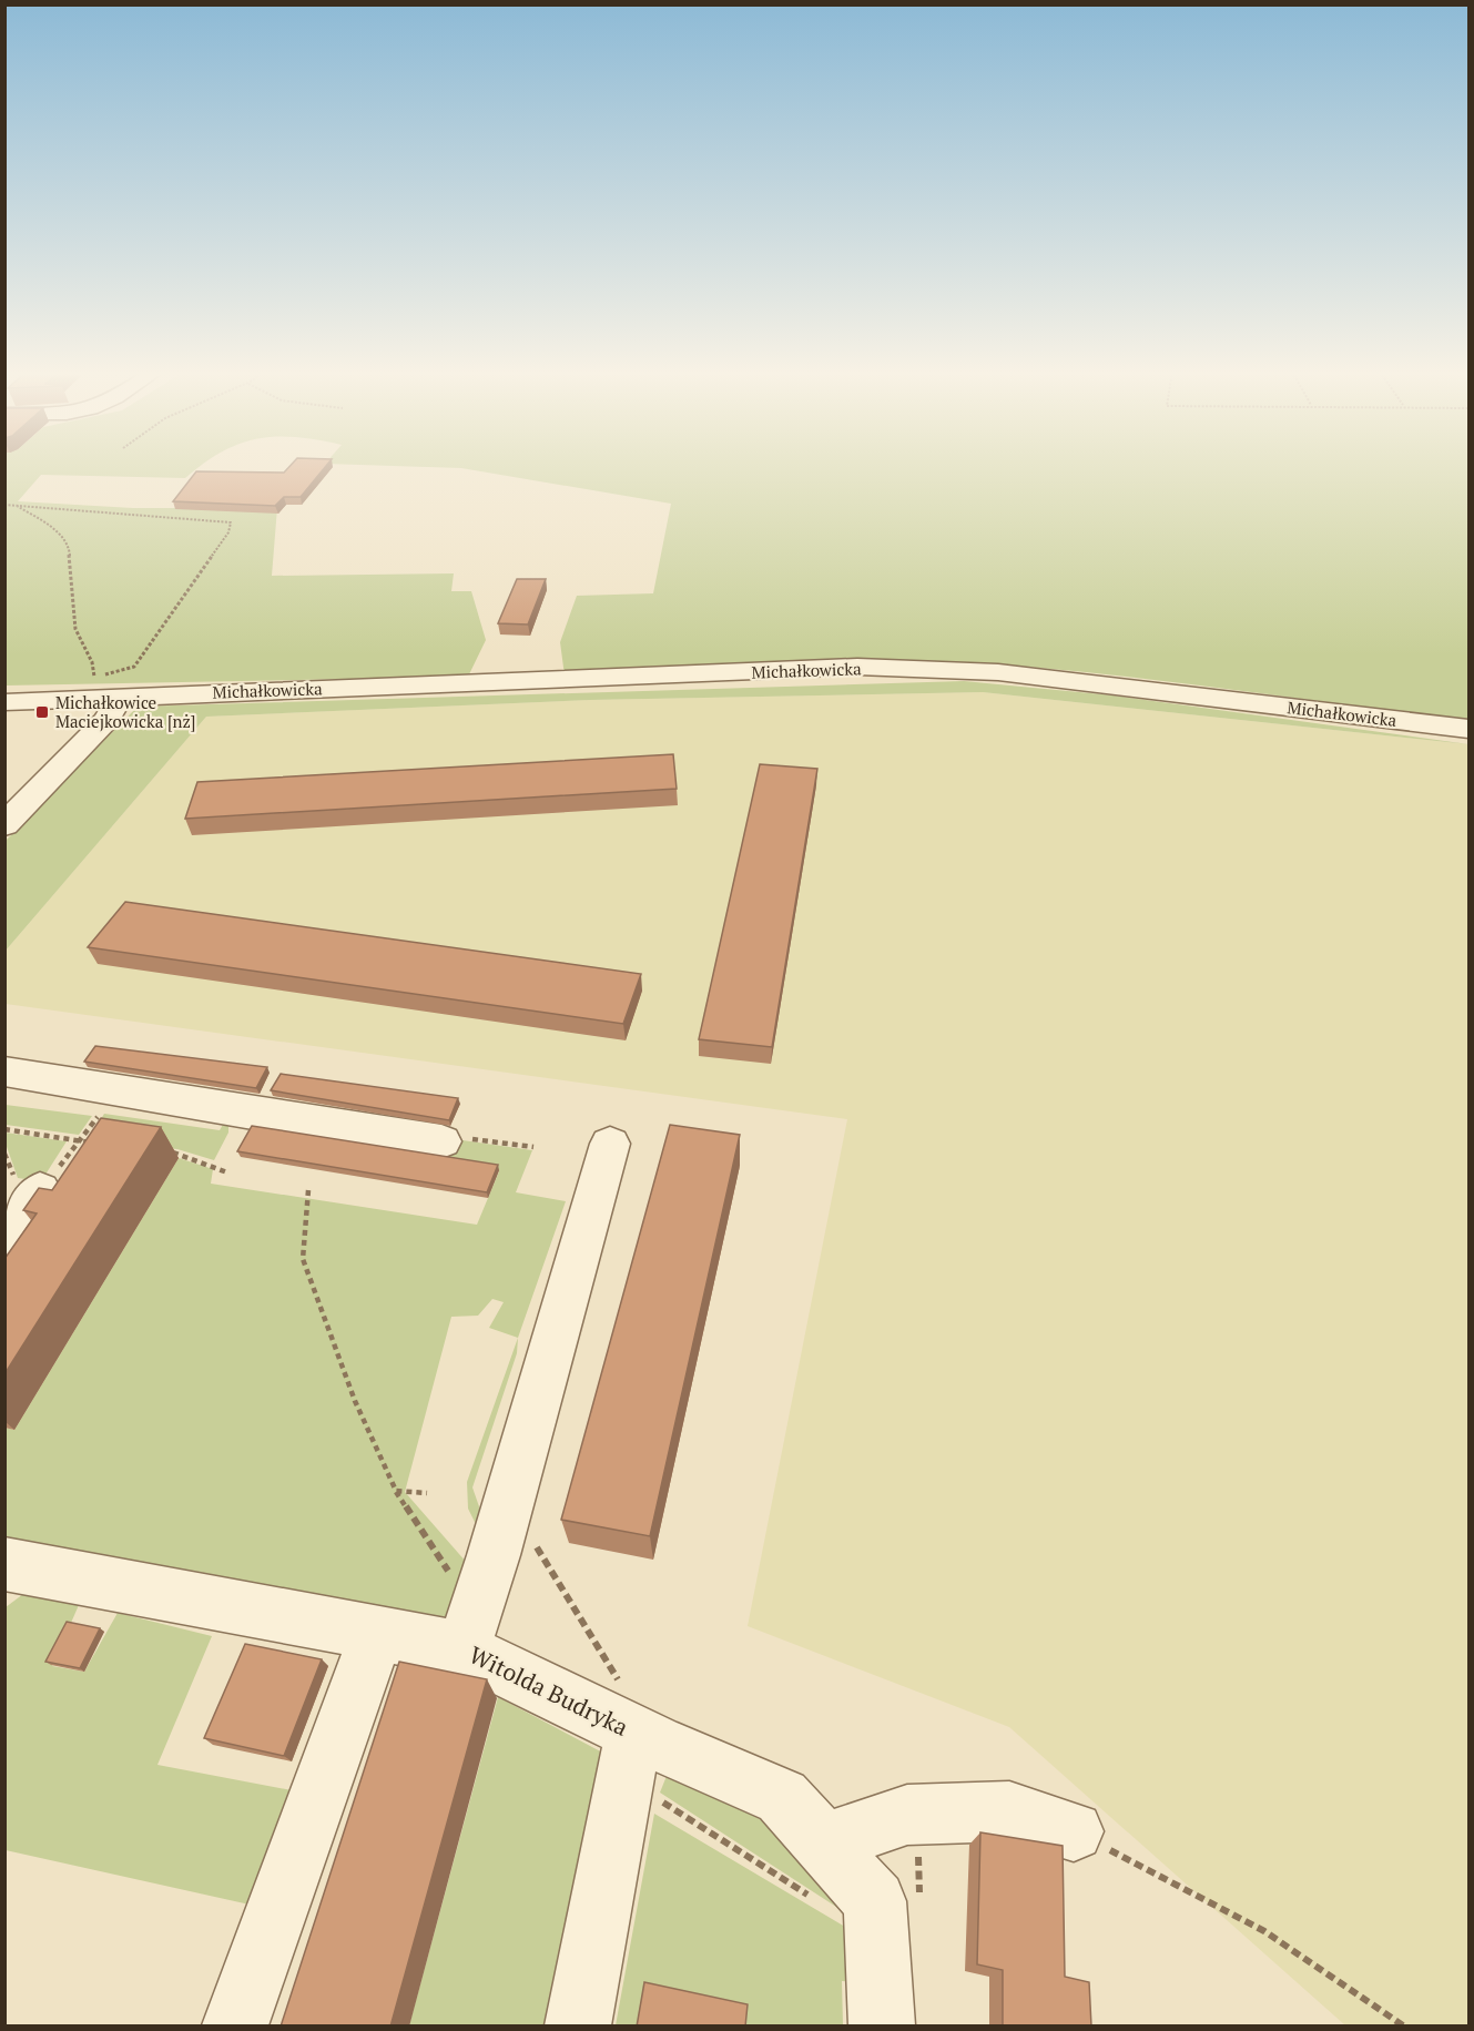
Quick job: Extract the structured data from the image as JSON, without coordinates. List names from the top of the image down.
{
  "streets": {
    "street": ["Michałkowicka", "Witolda Budryka"]
  },
  "places": {
    "transit": ["Michałkowice Maciejkowicka [nż]"]
  }
}
